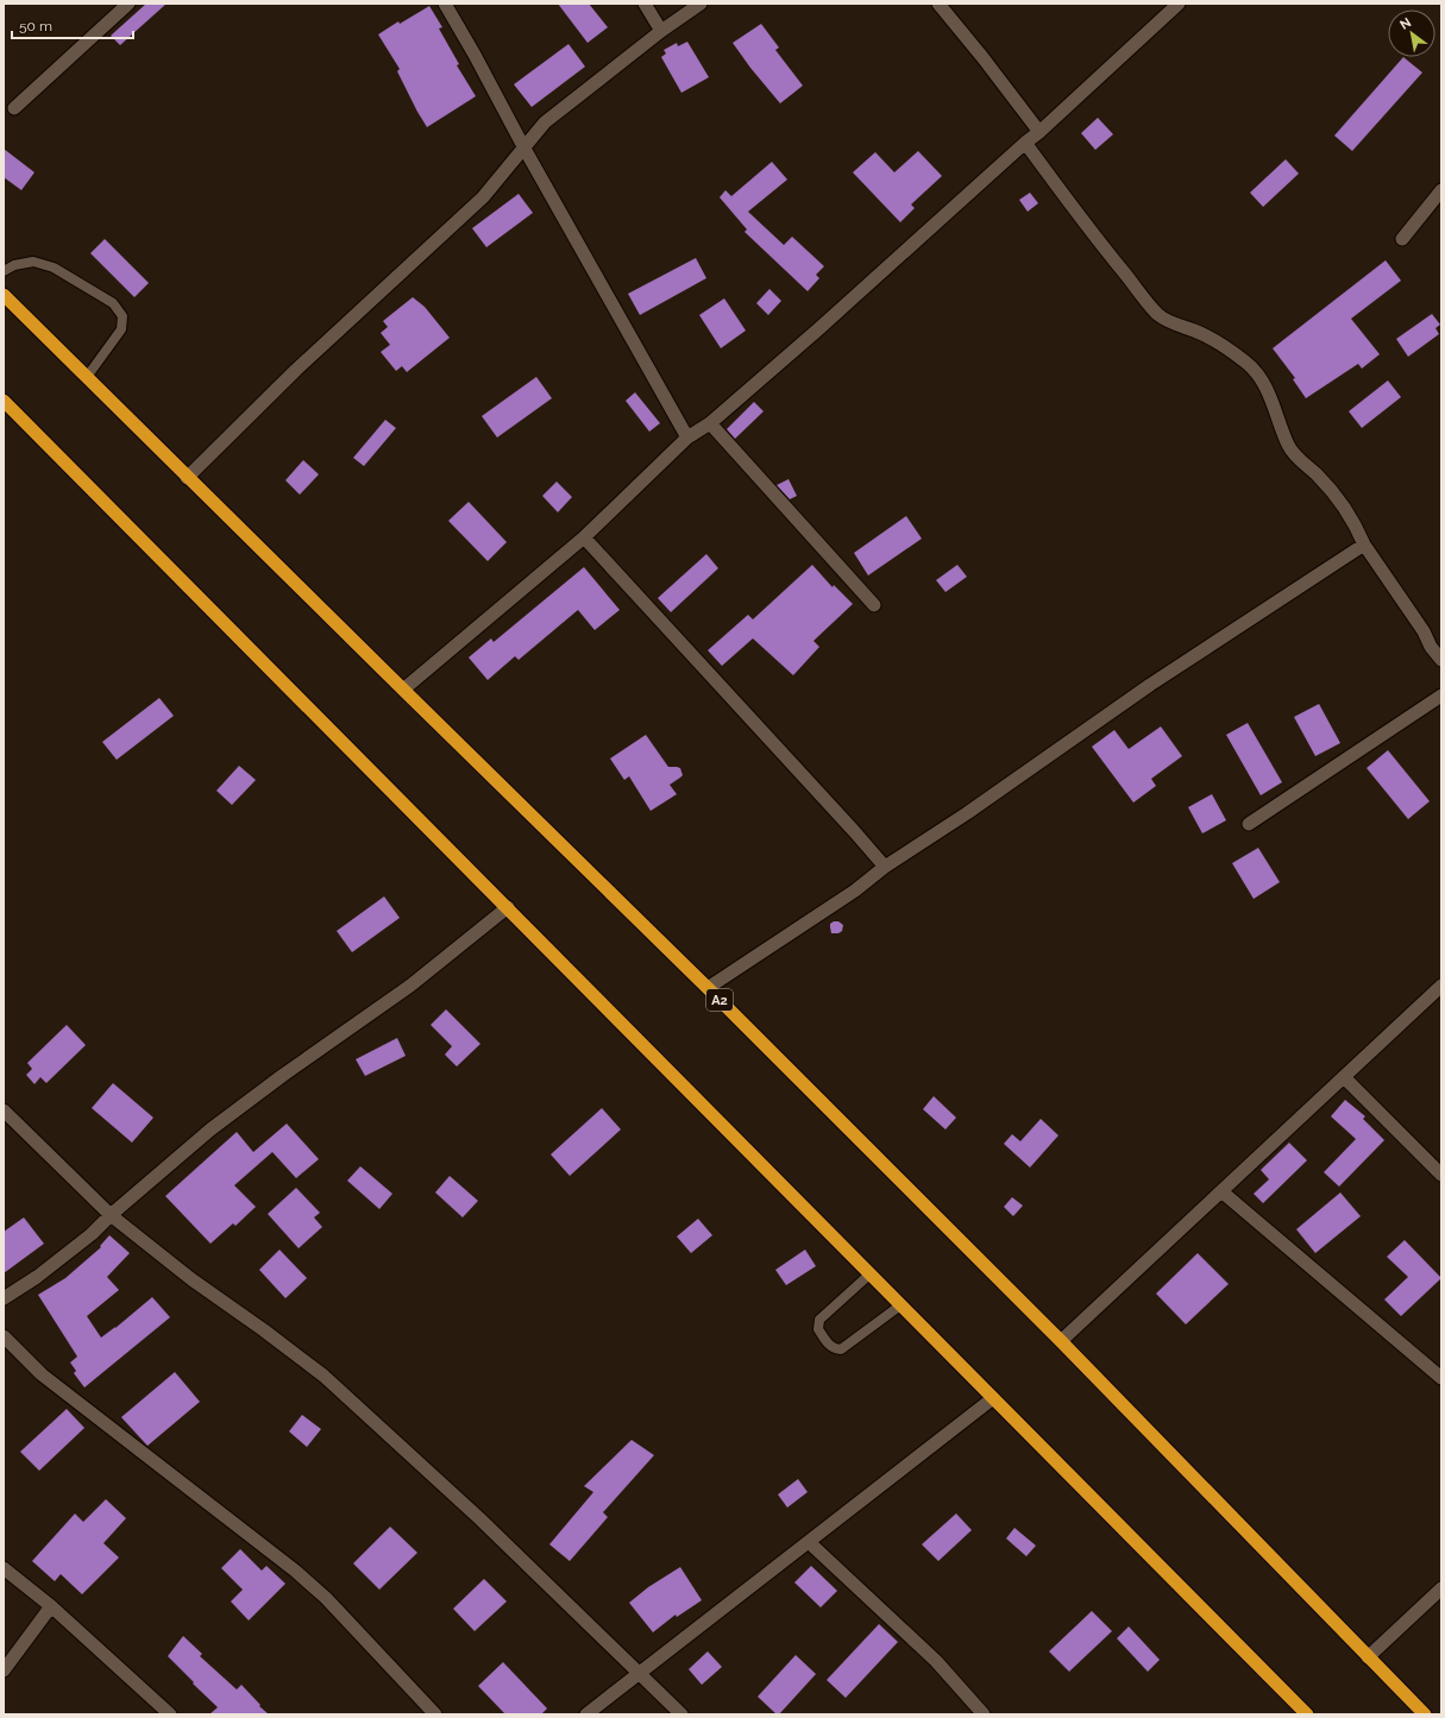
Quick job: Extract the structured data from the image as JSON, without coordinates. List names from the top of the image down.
{
  "streets": {
    "highway": ["A2"]
  },
  "scale_bar": "50 m",
  "north": "top left"
}
